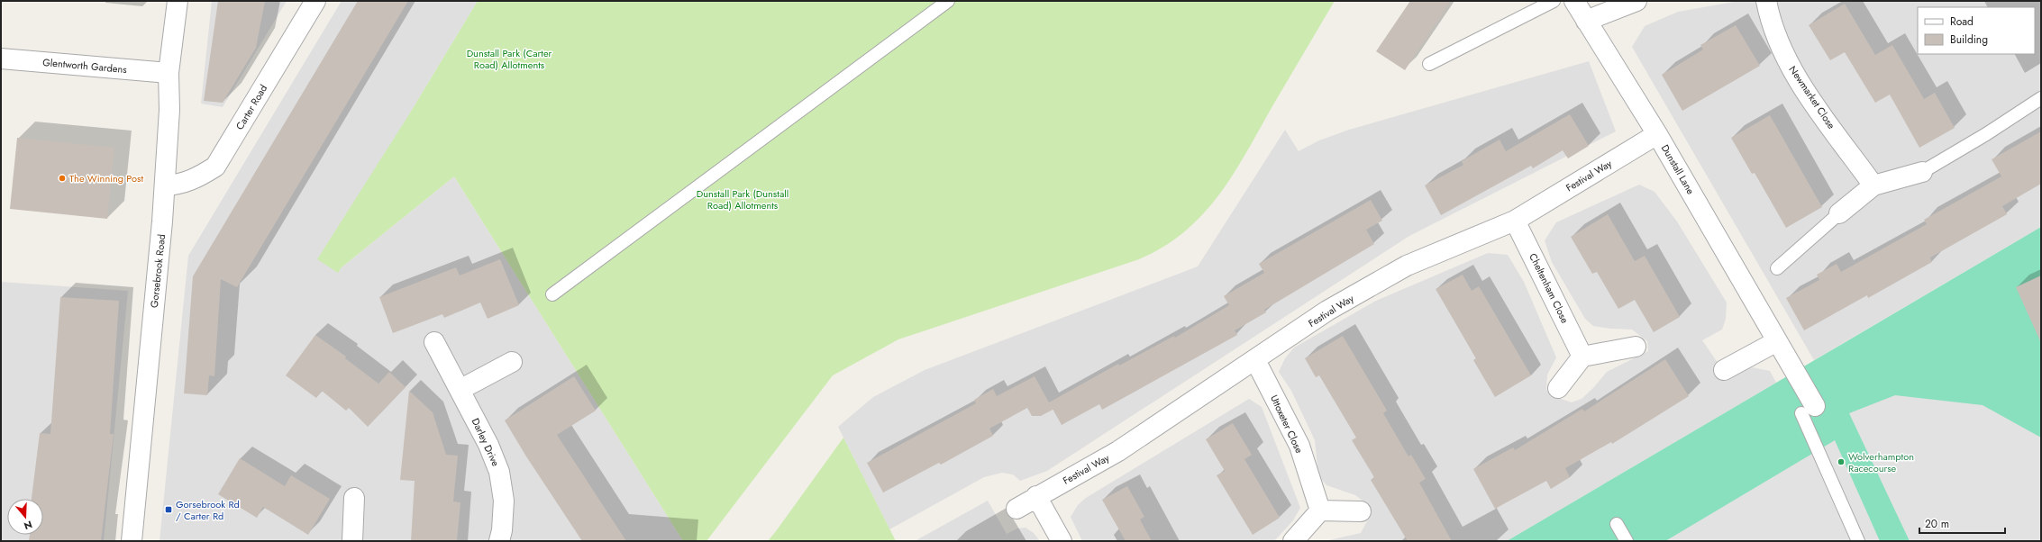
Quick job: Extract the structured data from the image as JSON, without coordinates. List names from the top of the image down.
{
  "streets": {
    "street": [
      "Glentworth Gardens",
      "Newmarket Close",
      "Carter Road",
      "Dunstall Lane",
      "Festival Way",
      "Gorsebrook Road",
      "Cheltenham Close",
      "Uttoxeter Close",
      "Darley Drive"
    ]
  },
  "crossings": [
    ["Glentworth Gardens", "Gorsebrook Road"],
    ["Carter Road", "Gorsebrook Road"],
    ["Dunstall Lane", "Festival Way"],
    ["Festival Way", "Cheltenham Close"],
    ["Festival Way", "Uttoxeter Close"]
  ],
  "parks": ["Dunstall Park (Carter Road) Allotments", "Dunstall Park (Dunstall Road) Allotments"],
  "places": {
    "other": ["The Winning Post", "Wolverhampton Racecourse"],
    "transit": ["Gorsebrook Rd / Carter Rd"]
  },
  "legend": ["Road", "Building"],
  "scale_bar": "20 m",
  "north": "bottom"
}
